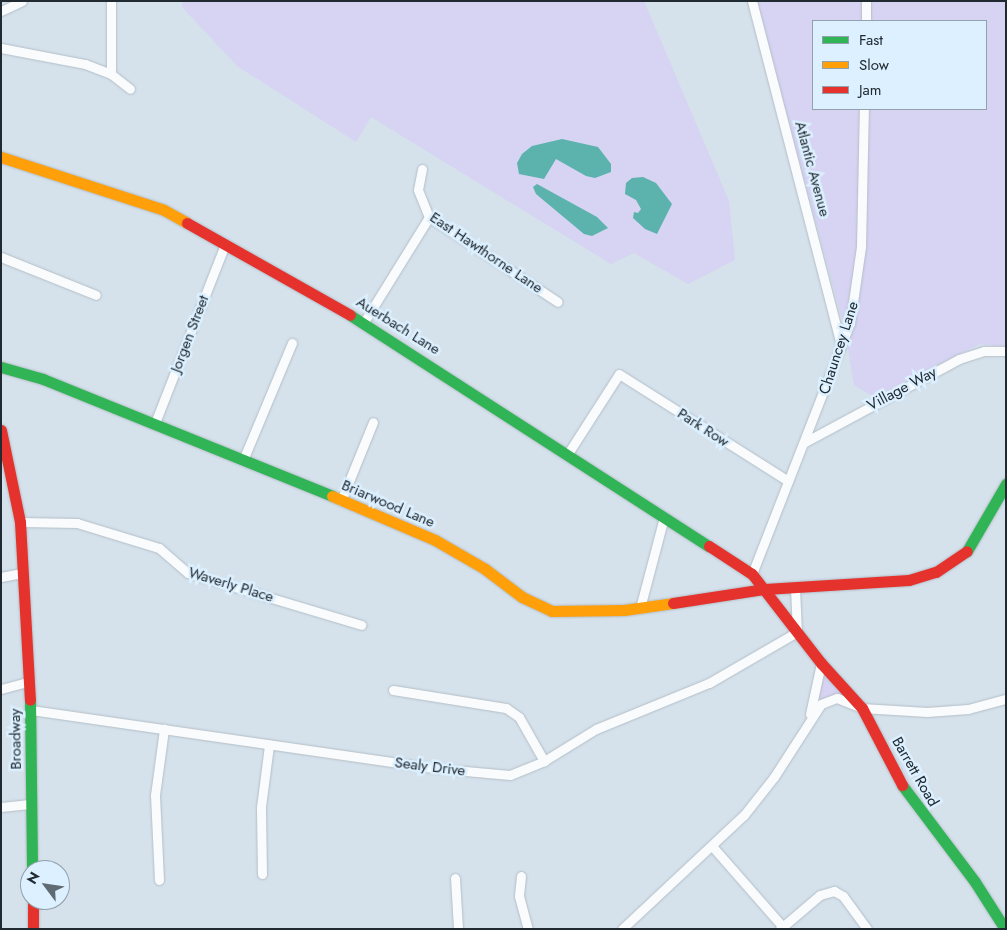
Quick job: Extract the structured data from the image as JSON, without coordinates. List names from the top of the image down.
{
  "streets": {
    "street": [
      "Atlantic Avenue",
      "East Hawthorne Lane",
      "Auerbach Lane",
      "Jorgen Street",
      "Chauncey Lane",
      "Village Way",
      "Park Row",
      "Briarwood Lane",
      "Waverly Place",
      "Broadway",
      "Sealy Drive",
      "Barrett Road"
    ]
  },
  "crossings": [
    ["Atlantic Avenue", "Chauncey Lane"],
    ["Auerbach Lane", "Jorgen Street"],
    ["Auerbach Lane", "Chauncey Lane"],
    ["Auerbach Lane", "Park Row"],
    ["Jorgen Street", "Briarwood Lane"],
    ["Chauncey Lane", "Village Way"],
    ["Chauncey Lane", "Park Row"],
    ["Briarwood Lane", "Barrett Road"],
    ["Waverly Place", "Broadway"],
    ["Broadway", "Sealy Drive"],
    ["Sealy Drive", "Barrett Road"]
  ],
  "legend": ["Fast", "Slow", "Jam"],
  "north": "top left"
}
